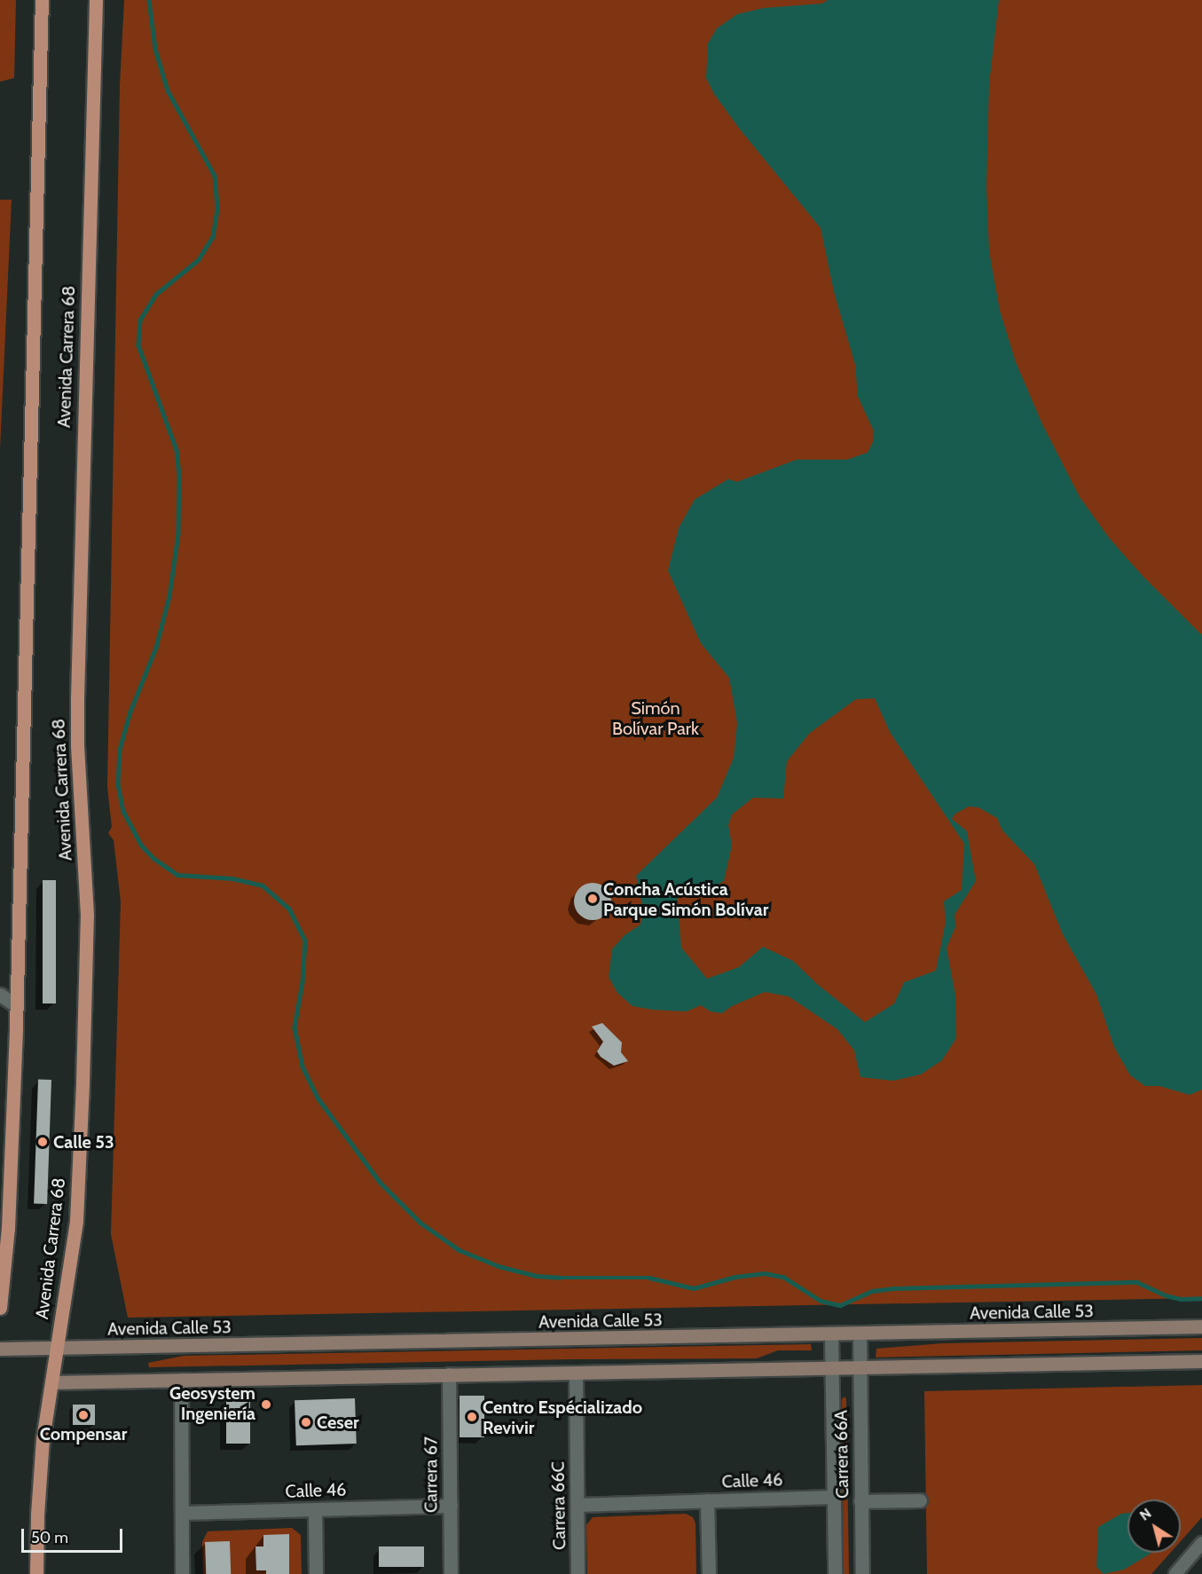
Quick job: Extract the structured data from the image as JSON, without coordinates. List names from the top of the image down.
{
  "streets": {
    "main road": ["Avenida Carrera 68", "Avenida Calle 53"],
    "street": [
      "Carrera 66A",
      "Carrera 67",
      "Calle 46",
      "Carrera 66C"
    ]
  },
  "crossings": [
    ["Avenida Carrera 68", "Avenida Calle 53"],
    ["Avenida Calle 53", "Carrera 66A"],
    ["Carrera 66A", "Calle 46"],
    ["Carrera 67", "Calle 46"],
    ["Calle 46", "Carrera 66C"]
  ],
  "parks": ["Simón Bolívar Park"],
  "places": [
    "Concha Acústica Parque Simón Bolívar",
    "Calle 53",
    "Geosystem Ingeniería",
    "Compensar",
    "Centro Espécializado Revivir",
    "Ceser"
  ],
  "scale_bar": "50 m",
  "north": "top left"
}
